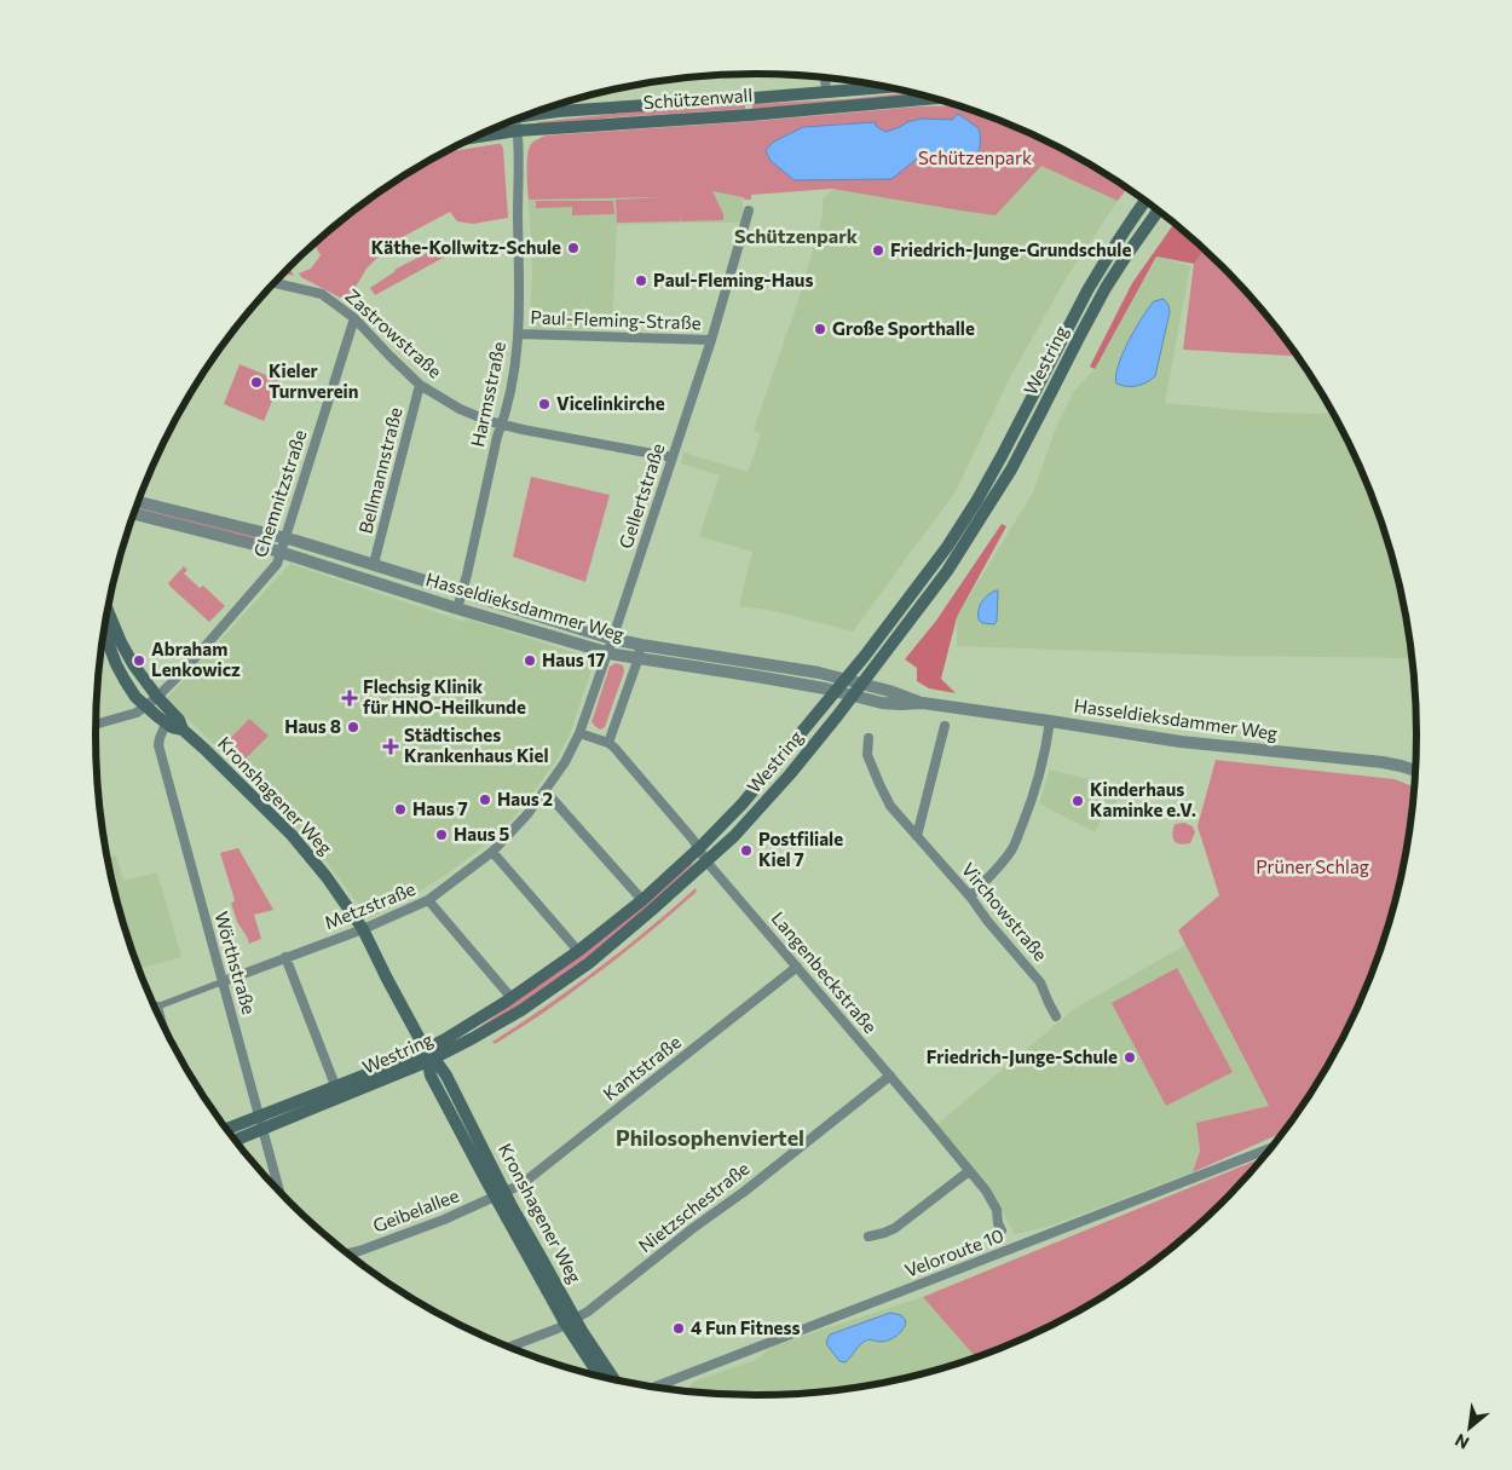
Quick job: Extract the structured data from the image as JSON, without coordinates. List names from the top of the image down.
{
  "streets": {
    "main road": ["Schützenwall", "Westring", "Kronshagener Weg"],
    "street": [
      "Paul-Fleming-Straße",
      "Zastrowstraße",
      "Harmsstraße",
      "Bellmannstraße",
      "Chemnitzstraße",
      "Gellertstraße",
      "Hasseldieksdammer Weg",
      "Metzstraße",
      "Virchowstraße",
      "Wörthstraße",
      "Langenbeckstraße",
      "Kantstraße",
      "Nietzschestraße",
      "Geibelallee",
      "Veloroute 10"
    ]
  },
  "crossings": [
    ["Schützenwall", "Harmsstraße"],
    ["Paul-Fleming-Straße", "Harmsstraße"],
    ["Paul-Fleming-Straße", "Gellertstraße"],
    ["Zastrowstraße", "Harmsstraße"],
    ["Zastrowstraße", "Bellmannstraße"],
    ["Zastrowstraße", "Chemnitzstraße"],
    ["Zastrowstraße", "Gellertstraße"],
    ["Westring", "Hasseldieksdammer Weg"],
    ["Westring", "Kronshagener Weg"],
    ["Westring", "Wörthstraße"],
    ["Westring", "Langenbeckstraße"],
    ["Harmsstraße", "Hasseldieksdammer Weg"],
    ["Bellmannstraße", "Hasseldieksdammer Weg"],
    ["Chemnitzstraße", "Hasseldieksdammer Weg"],
    ["Chemnitzstraße", "Kronshagener Weg"],
    ["Gellertstraße", "Hasseldieksdammer Weg"],
    ["Gellertstraße", "Metzstraße"],
    ["Hasseldieksdammer Weg", "Metzstraße"],
    ["Kronshagener Weg", "Metzstraße"],
    ["Kronshagener Weg", "Wörthstraße"],
    ["Kronshagener Weg", "Kantstraße"],
    ["Kronshagener Weg", "Nietzschestraße"],
    ["Kronshagener Weg", "Geibelallee"],
    ["Metzstraße", "Wörthstraße"],
    ["Langenbeckstraße", "Kantstraße"],
    ["Langenbeckstraße", "Nietzschestraße"],
    ["Kantstraße", "Geibelallee"]
  ],
  "districts": ["Schützenpark", "Philosophenviertel"],
  "parks": ["Schützenpark", "Prüner Schlag"],
  "places": {
    "other": [
      "Käthe-Kollwitz-Schule",
      "Friedrich-Junge-Grundschule",
      "Paul-Fleming-Haus",
      "Große Sporthalle",
      "Kieler Turnverein",
      "Vicelinkirche",
      "Abraham Lenkowicz",
      "Haus 17",
      "Haus 8",
      "Haus 2",
      "Kinderhaus Kaminke e.V.",
      "Haus 7",
      "Haus 5",
      "Postfiliale Kiel 7",
      "Friedrich-Junge-Schule",
      "4 Fun Fitness"
    ],
    "health": ["Flechsig Klinik für HNO-Heilkunde", "Städtisches Krankenhaus Kiel"]
  },
  "north": "bottom left"
}
